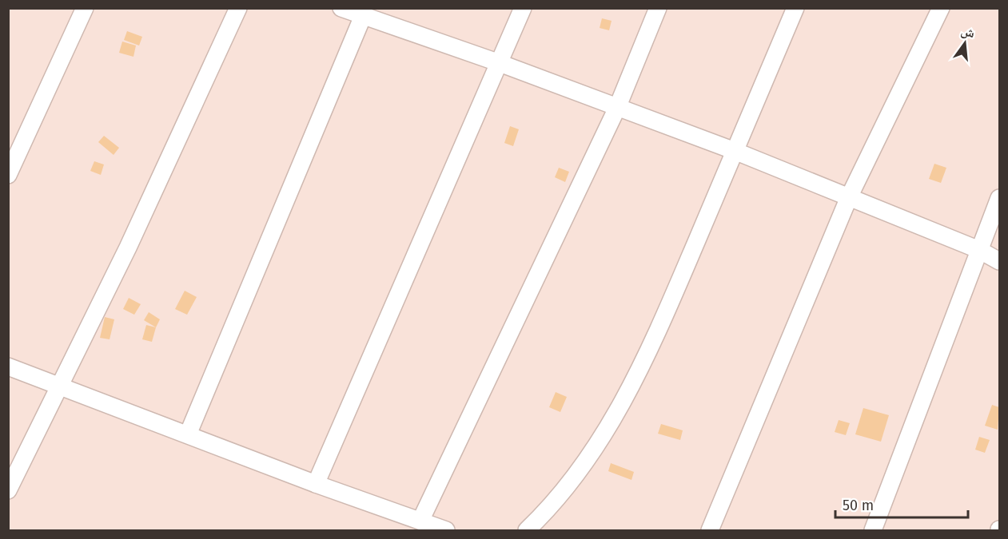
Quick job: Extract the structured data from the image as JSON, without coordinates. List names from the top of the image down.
{
  "scale_bar": "50 m",
  "north": "top"
}
